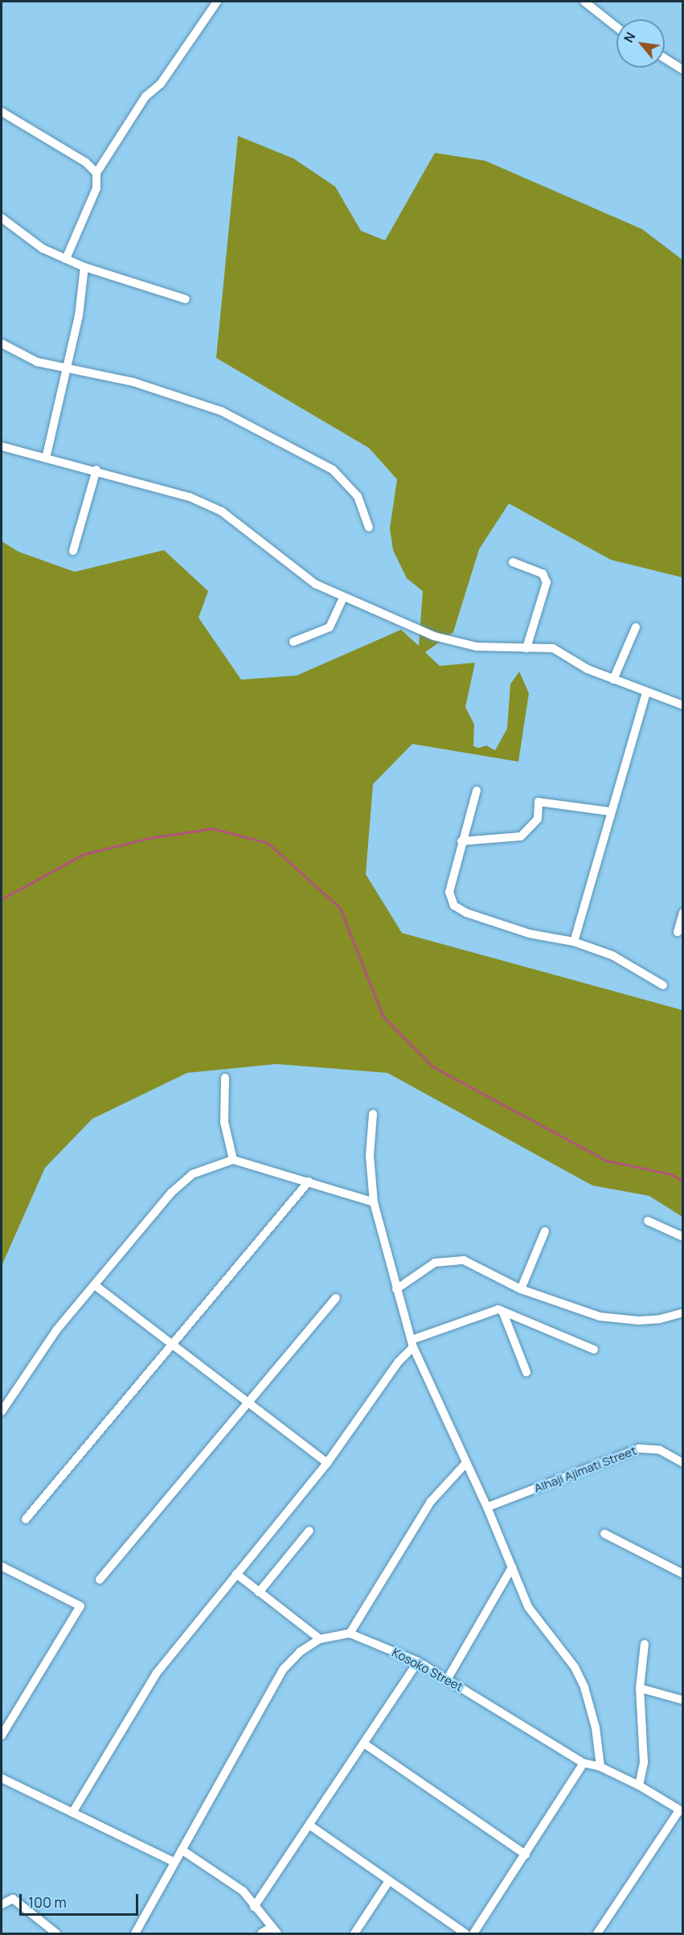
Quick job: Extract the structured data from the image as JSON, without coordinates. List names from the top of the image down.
{
  "streets": {
    "street": ["Alhaji Ajimati Street", "Kosoko Street"]
  },
  "scale_bar": "100 m",
  "north": "top left"
}
